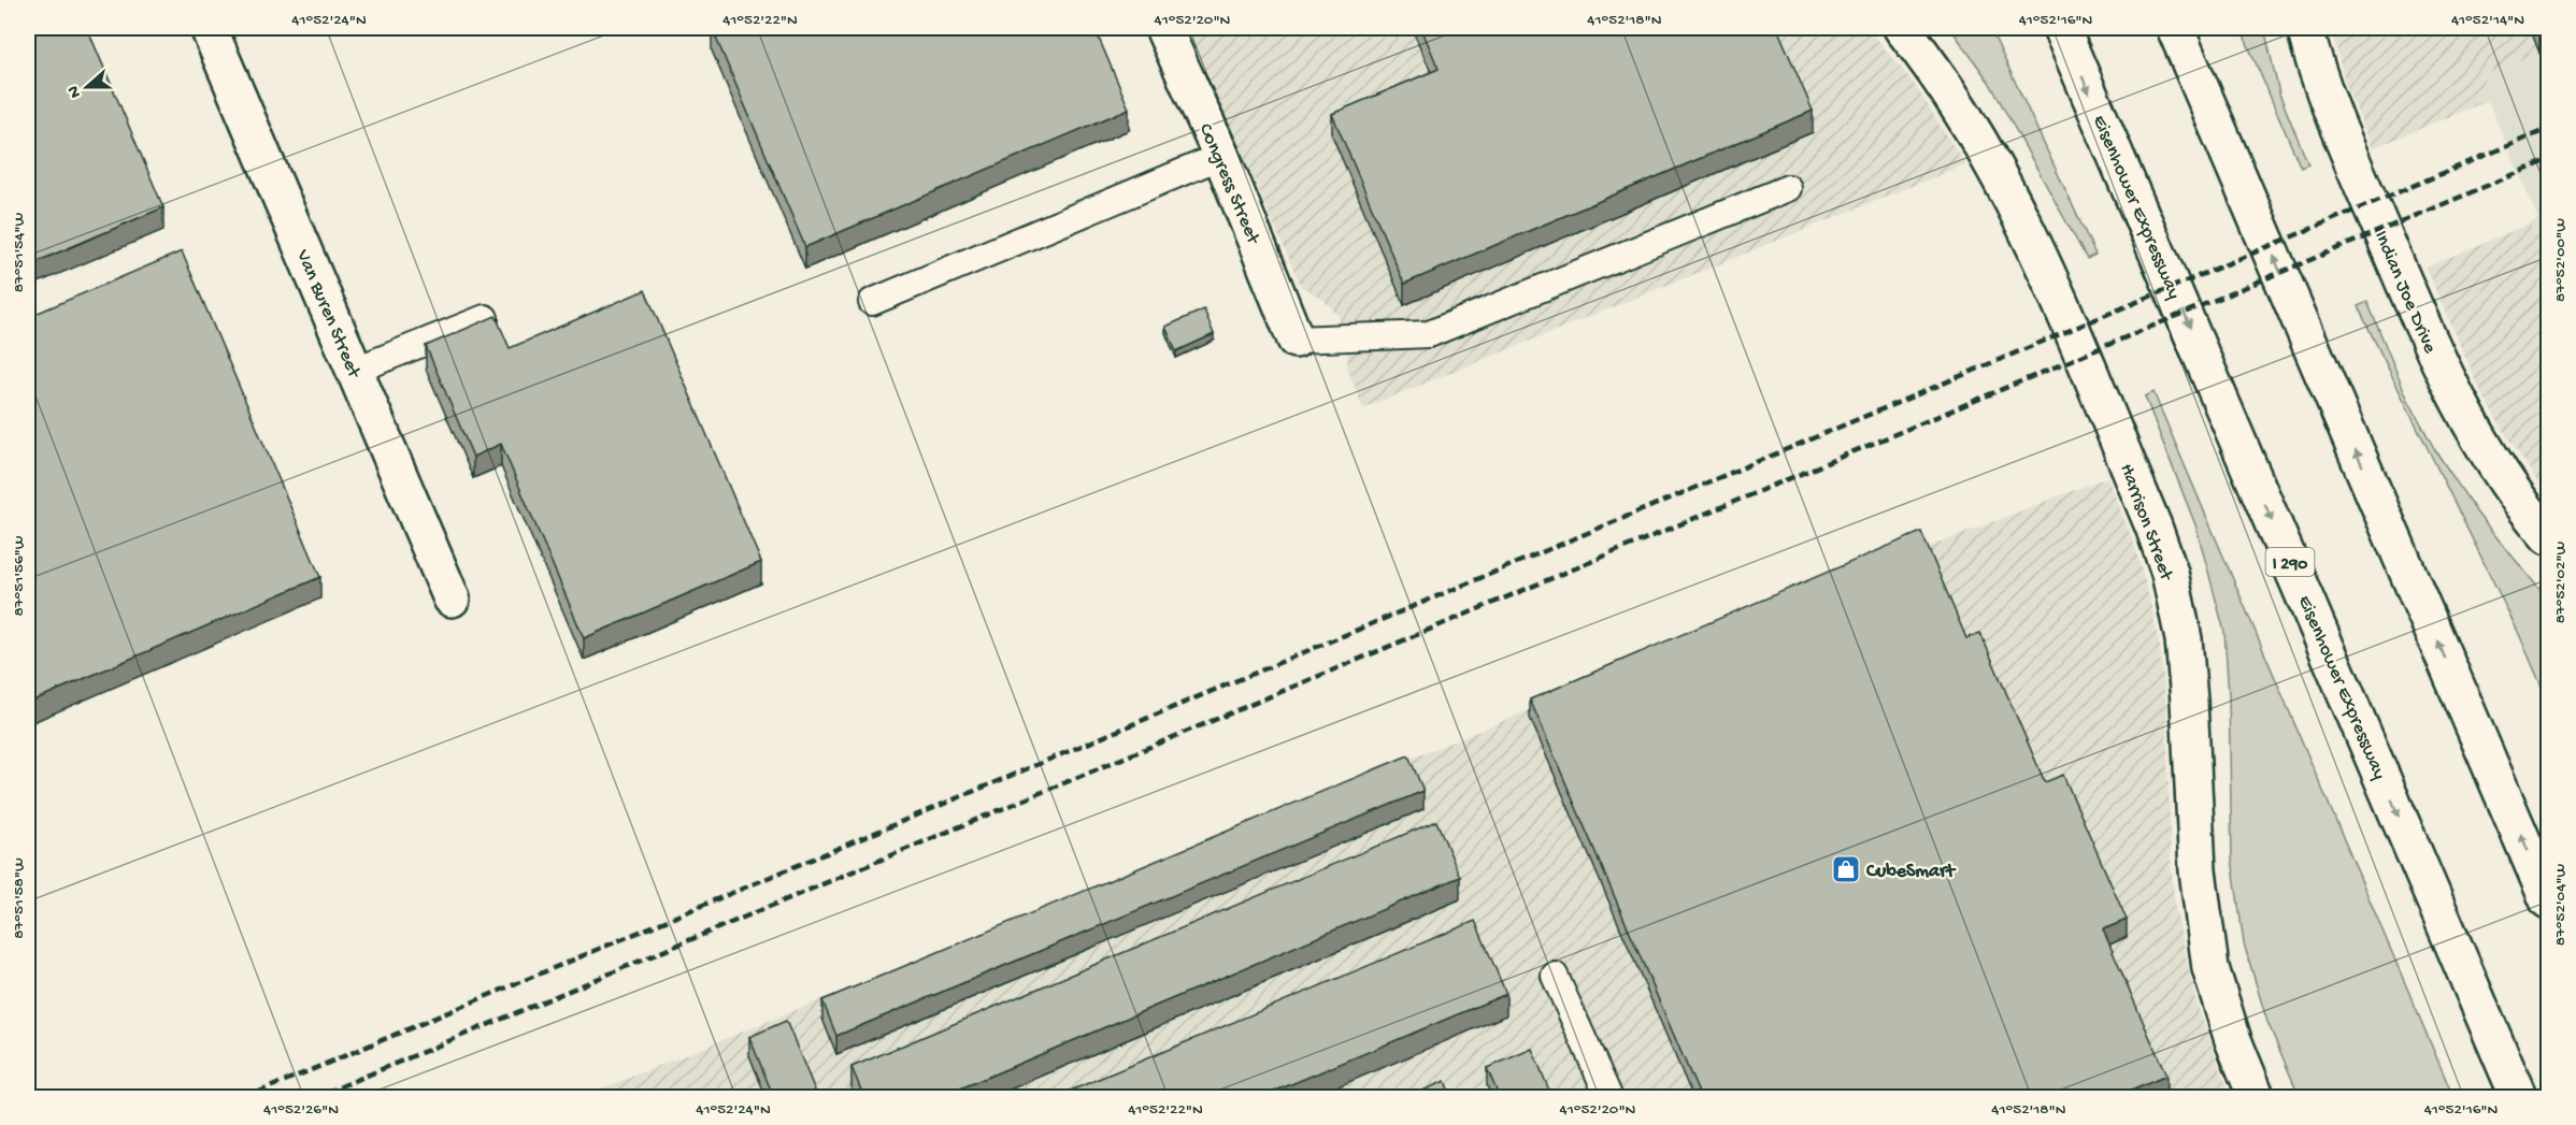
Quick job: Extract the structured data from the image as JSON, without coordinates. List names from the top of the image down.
{
  "streets": {
    "main road": [
      "Congress Street",
      "Eisenhower Expressway",
      "Indian Joe Drive",
      "Van Buren Street",
      "Harrison Street",
      "I 290"
    ]
  },
  "places": {
    "shop": ["CubeSmart"]
  },
  "north": "left",
  "coordinates": [
    "41°52'24\"N",
    "41°52'22\"N",
    "41°52'20\"N",
    "41°52'18\"N",
    "41°52'16\"N",
    "41°52'14\"N",
    "87°51'54\"W",
    "87°52'00\"W",
    "87°51'56\"W",
    "87°52'02\"W",
    "87°51'58\"W",
    "87°52'04\"W",
    "41°52'26\"N"
  ]
}
